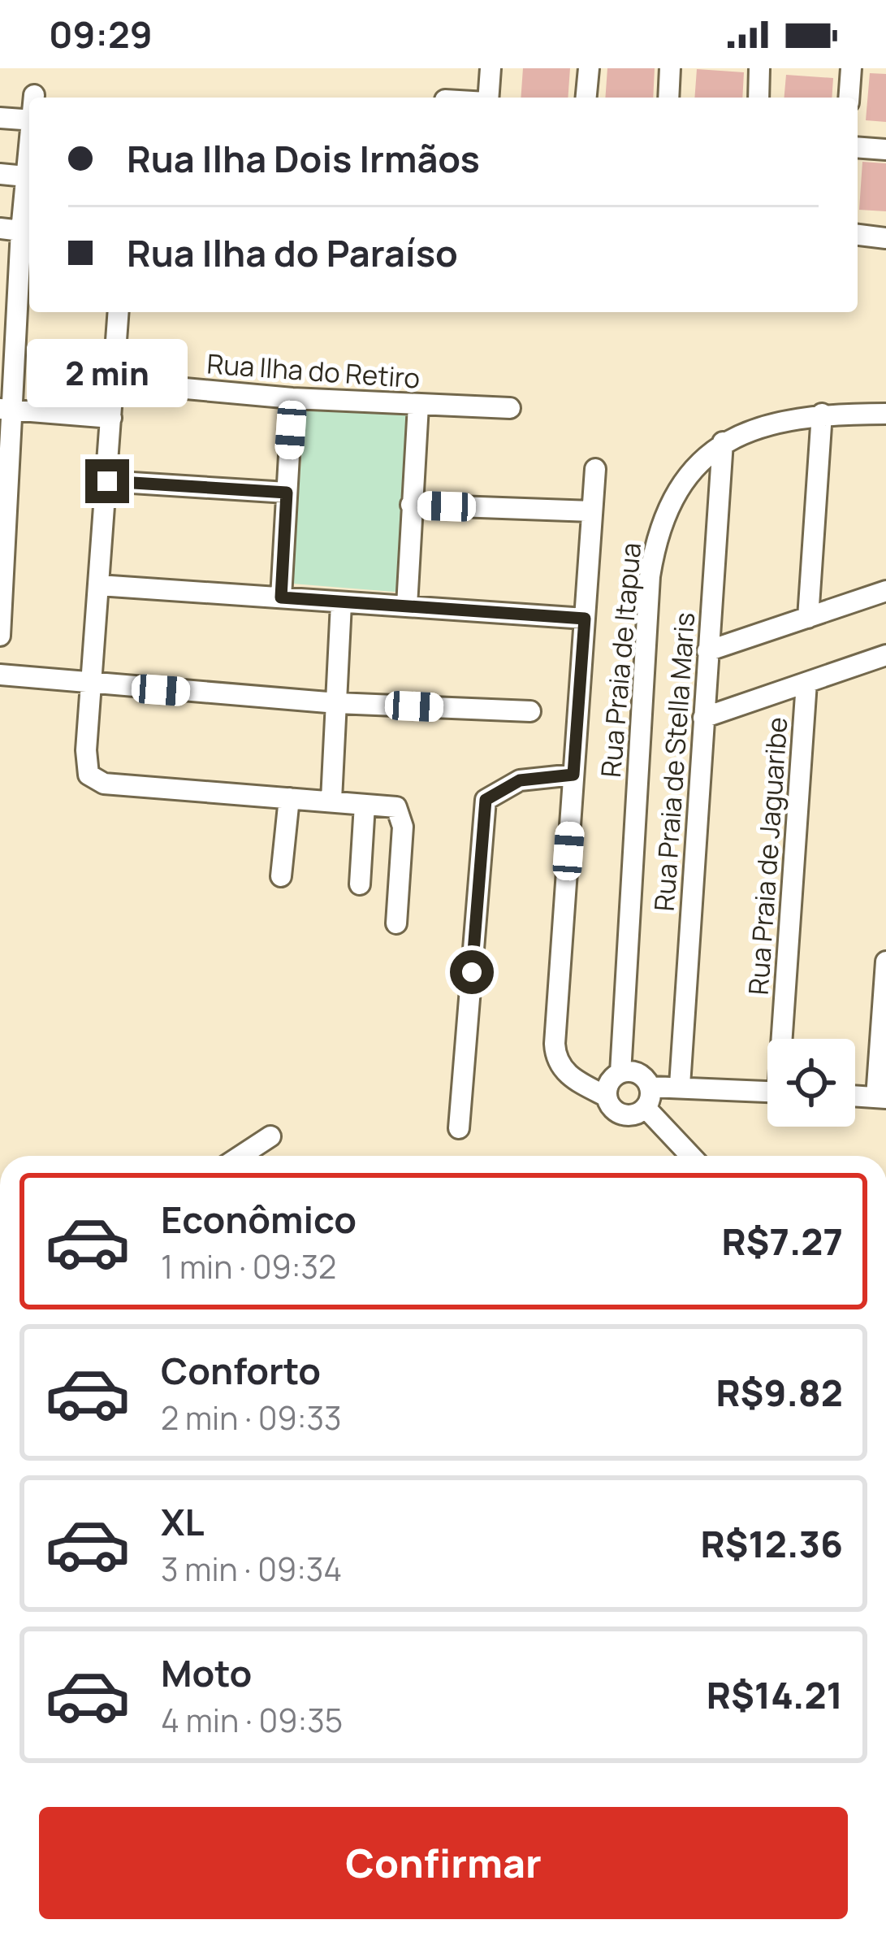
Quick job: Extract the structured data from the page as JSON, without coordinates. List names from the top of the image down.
{
  "streets": {
    "street": [
      "Rua Ilha do Retiro",
      "Rua Praia de Itapua",
      "Rua Praia de Stella Maris",
      "Rua Praia de Jaguaribe"
    ]
  },
  "crossings": [
    ["Rua Praia de Itapua", "Rua Praia de Stella Maris"]
  ],
  "page": {
    "status": "09:29",
    "banner": ["Rua Ilha Dois Irmãos", "Rua Ilha do Paraíso"],
    "bubble": "2 min",
    "list": [
      {
        "name": "Econômico",
        "note": "1 min · 09:32",
        "value": "R$7.27"
      },
      {
        "name": "Conforto",
        "note": "2 min · 09:33",
        "value": "R$9.82"
      },
      {
        "name": "XL",
        "note": "3 min · 09:34",
        "value": "R$12.36"
      },
      {
        "name": "Moto",
        "note": "4 min · 09:35",
        "value": "R$14.21"
      }
    ],
    "buttons": "Confirmar"
  }
}
